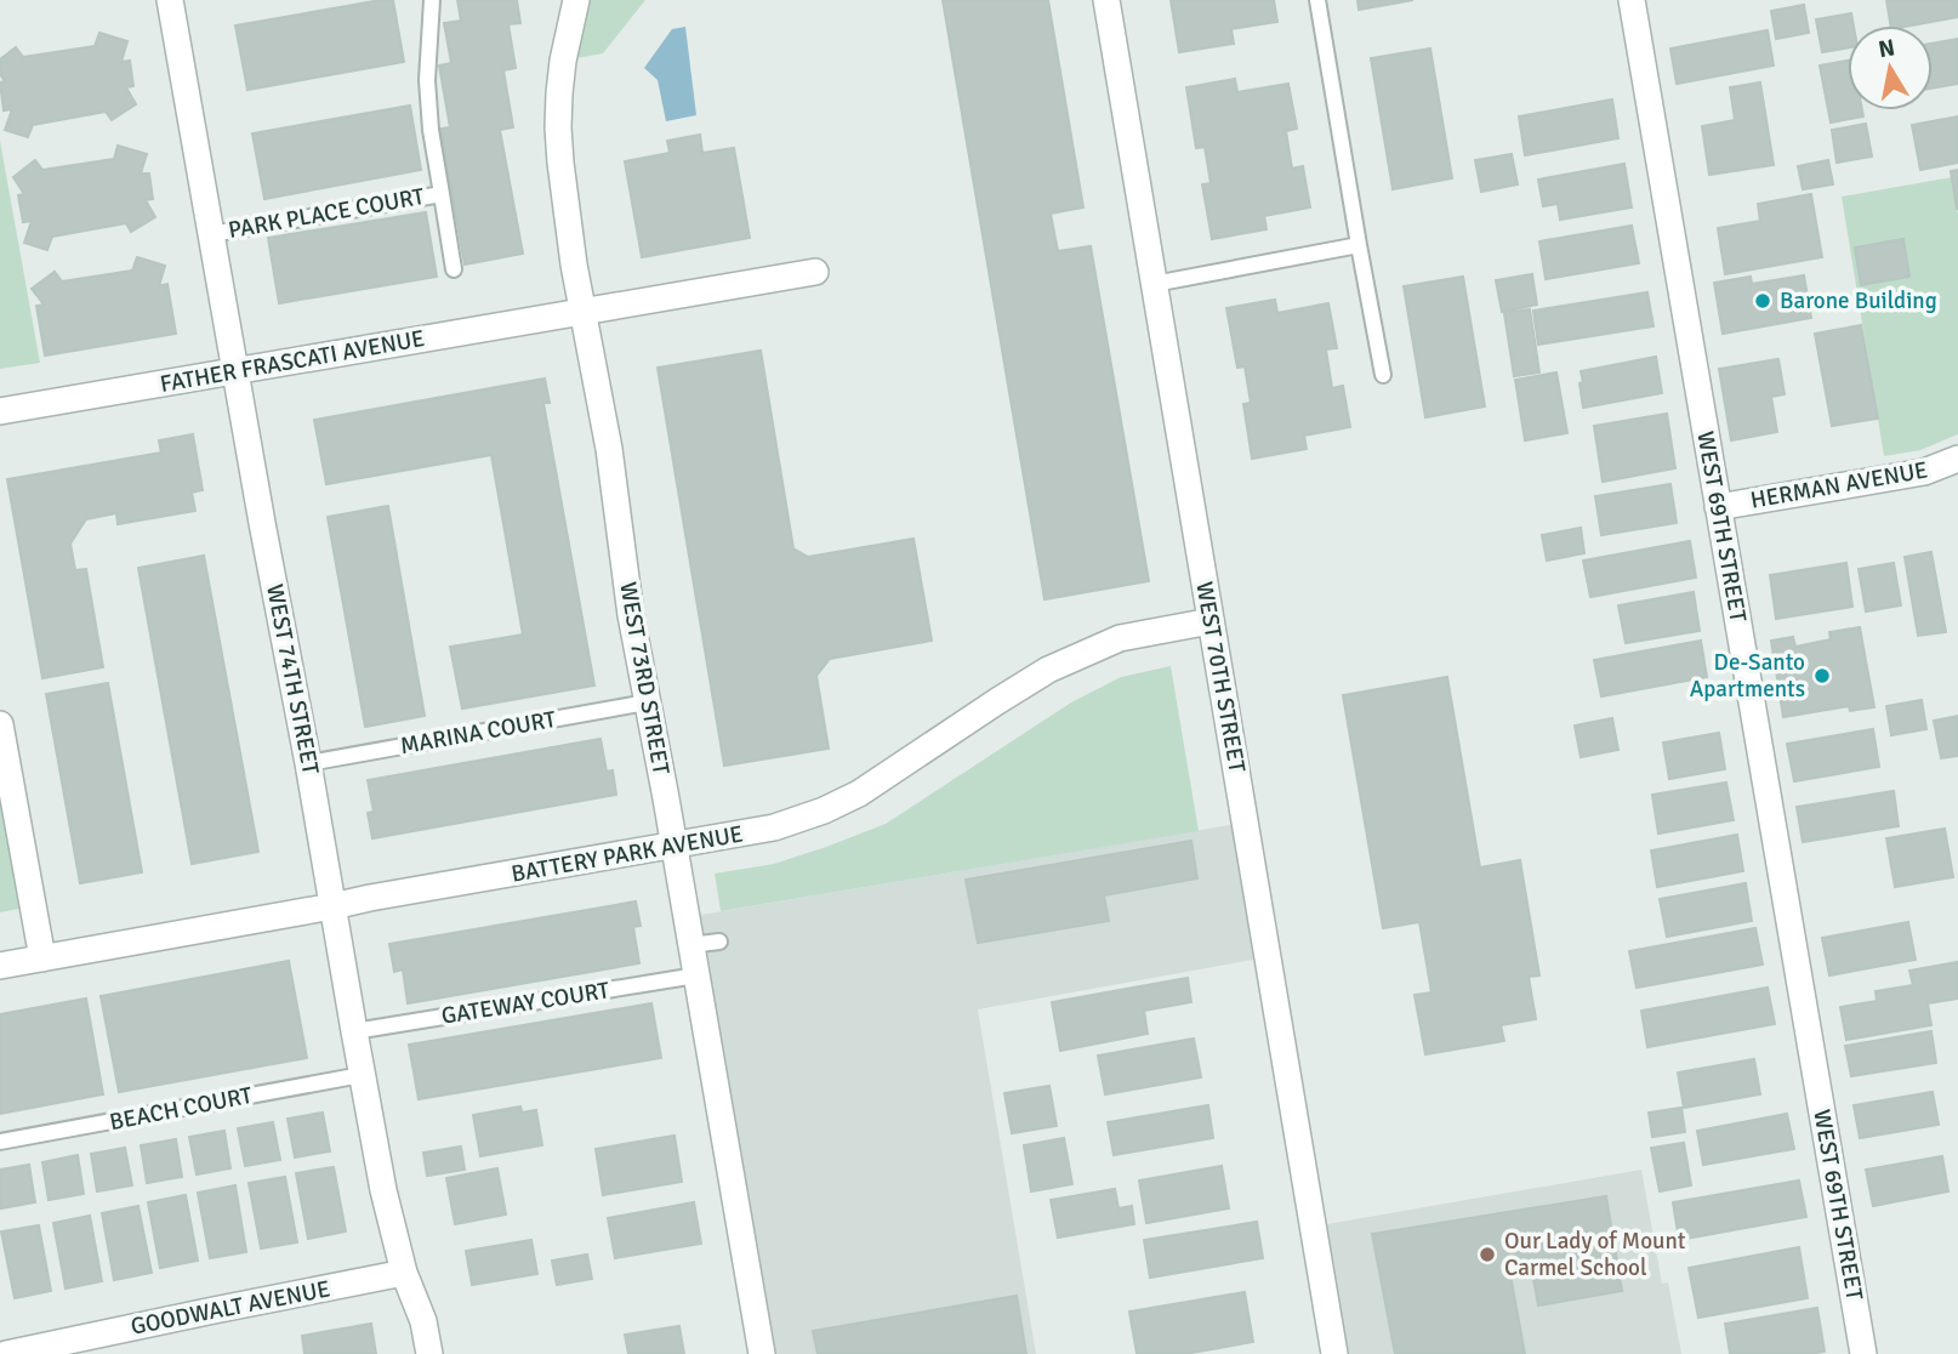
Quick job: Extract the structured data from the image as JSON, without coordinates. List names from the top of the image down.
{
  "streets": {
    "street": [
      "FATHER FRASCATI AVENUE",
      "HERMAN AVENUE",
      "WEST 69TH STREET",
      "WEST 70TH STREET",
      "WEST 73RD STREET",
      "WEST 74TH STREET",
      "BATTERY PARK AVENUE",
      "GOODWALT AVENUE"
    ],
    "lane": [
      "PARK PLACE COURT",
      "MARINA COURT",
      "GATEWAY COURT",
      "BEACH COURT"
    ]
  },
  "crossings": [
    ["PARK PLACE COURT", "WEST 74TH STREET"],
    ["FATHER FRASCATI AVENUE", "WEST 73RD STREET"],
    ["FATHER FRASCATI AVENUE", "WEST 74TH STREET"],
    ["HERMAN AVENUE", "WEST 69TH STREET"],
    ["WEST 70TH STREET", "BATTERY PARK AVENUE"],
    ["WEST 73RD STREET", "MARINA COURT"],
    ["WEST 73RD STREET", "BATTERY PARK AVENUE"],
    ["WEST 73RD STREET", "GATEWAY COURT"],
    ["WEST 74TH STREET", "MARINA COURT"],
    ["WEST 74TH STREET", "BATTERY PARK AVENUE"],
    ["WEST 74TH STREET", "GATEWAY COURT"],
    ["WEST 74TH STREET", "BEACH COURT"],
    ["WEST 74TH STREET", "GOODWALT AVENUE"]
  ],
  "places": ["Barone Building", "De-Santo Apartments", "Our Lady of Mount Carmel School"],
  "north": "top"
}
